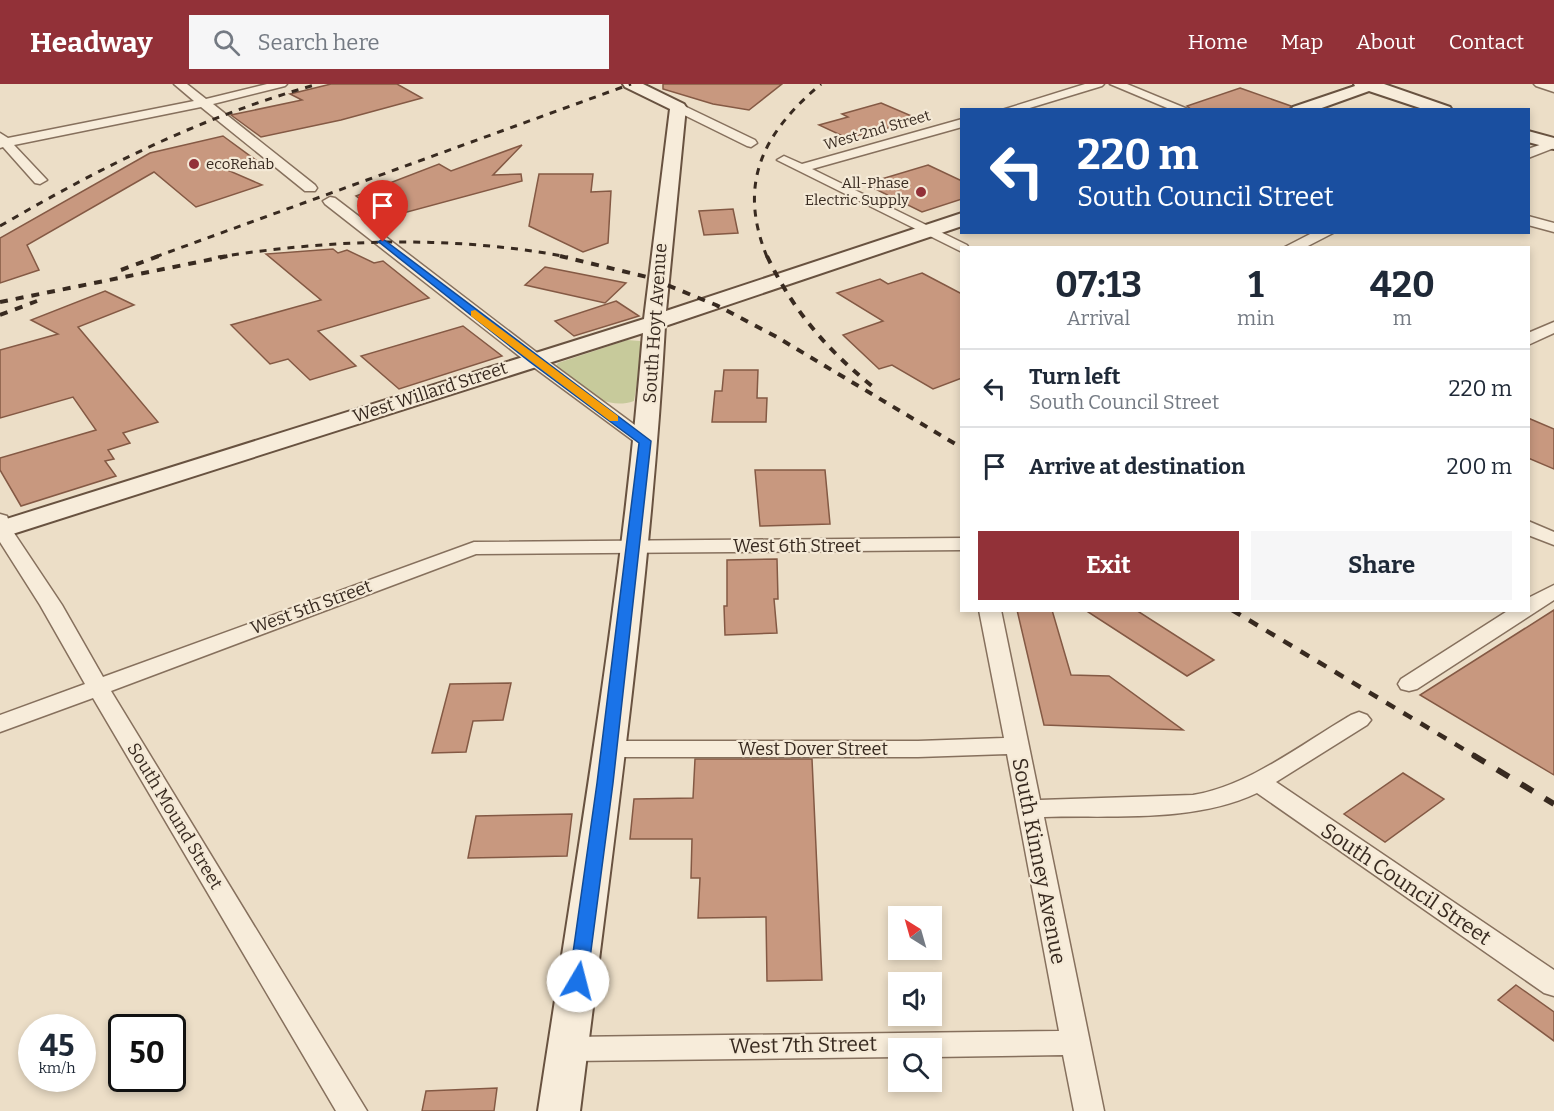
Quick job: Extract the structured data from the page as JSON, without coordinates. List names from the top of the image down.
{
  "streets": {
    "main road": ["South Hoyt Avenue", "West Willard Street"],
    "street": [
      "West 2nd Street",
      "West 6th Street",
      "West 5th Street",
      "West Dover Street",
      "South Mound Street",
      "South Kinney Avenue",
      "South Council Street",
      "West 7th Street"
    ]
  },
  "crossings": [
    ["South Hoyt Avenue", "West Willard Street"],
    ["South Hoyt Avenue", "West 6th Street"],
    ["South Hoyt Avenue", "West 5th Street"],
    ["South Hoyt Avenue", "West Dover Street"],
    ["South Hoyt Avenue", "West 7th Street"],
    ["West Willard Street", "South Mound Street"],
    ["West 6th Street", "West 5th Street"],
    ["West 5th Street", "South Mound Street"],
    ["West Dover Street", "South Kinney Avenue"],
    ["South Kinney Avenue", "West 7th Street"]
  ],
  "places": ["ecoRehab", "All-Phase Electric Supply"],
  "north": "top left",
  "page": {
    "header": "Headway",
    "search": "Search here",
    "nav": [
      "Home",
      "Map",
      "About",
      "Contact"
    ],
    "turn": ["220 m", "South Council Street"],
    "eta": [
      "07:13",
      "Arrival",
      "1",
      "min",
      "420",
      "m"
    ],
    "list": [
      {
        "name": "Turn left",
        "note": "South Council Street",
        "value": "220 m"
      },
      {
        "name": "Arrive at destination",
        "value": "200 m"
      }
    ],
    "buttons": ["Exit", "Share"],
    "speed": "45 km/h",
    "limit": "50"
  }
}
